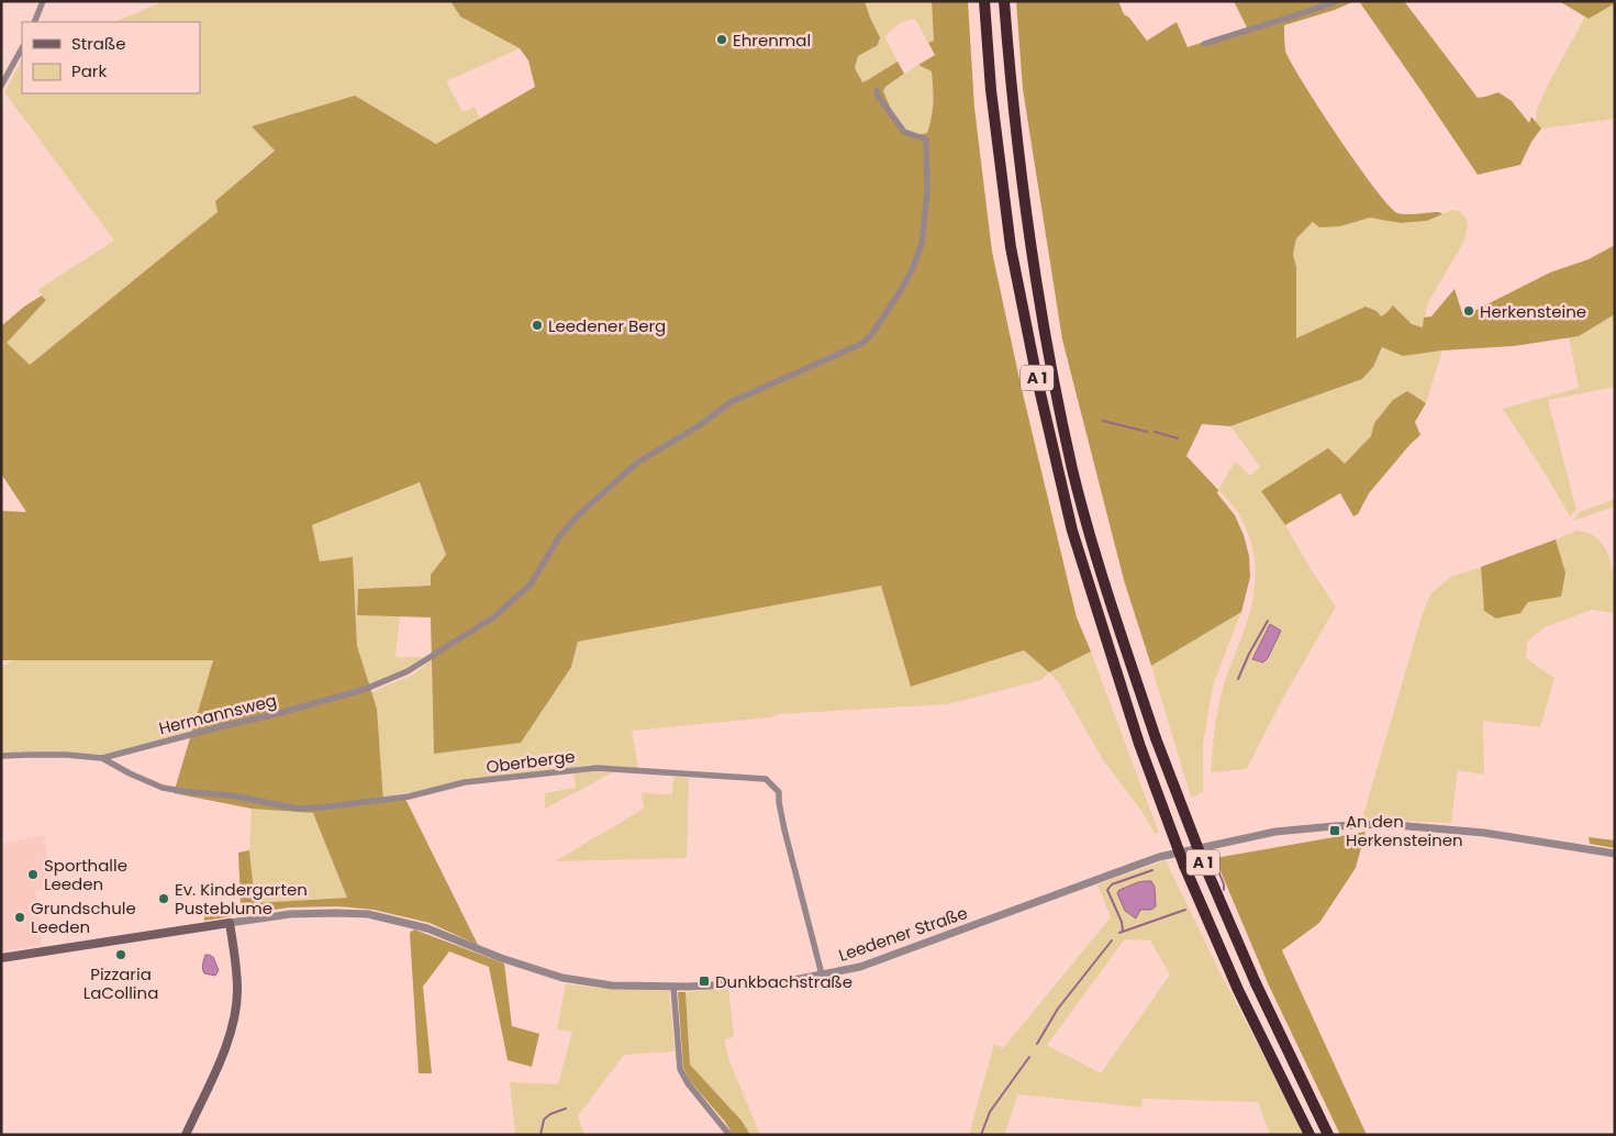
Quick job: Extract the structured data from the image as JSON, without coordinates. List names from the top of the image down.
{
  "streets": {
    "highway": ["A 1"],
    "main road": ["Leedener Straße"],
    "street": ["Hermannsweg", "Oberberge"]
  },
  "crossings": [
    ["Hermannsweg", "Oberberge"],
    ["Oberberge", "Leedener Straße"]
  ],
  "places": {
    "other": [
      "Ehrenmal",
      "Herkensteine",
      "Leedener Berg",
      "Sporthalle Leeden",
      "Ev. Kindergarten Pusteblume",
      "Grundschule Leeden",
      "Pizzaria LaCollina"
    ],
    "transit": ["An den Herkensteinen", "Dunkbachstraße"]
  },
  "legend": ["Straße", "Park"]
}
